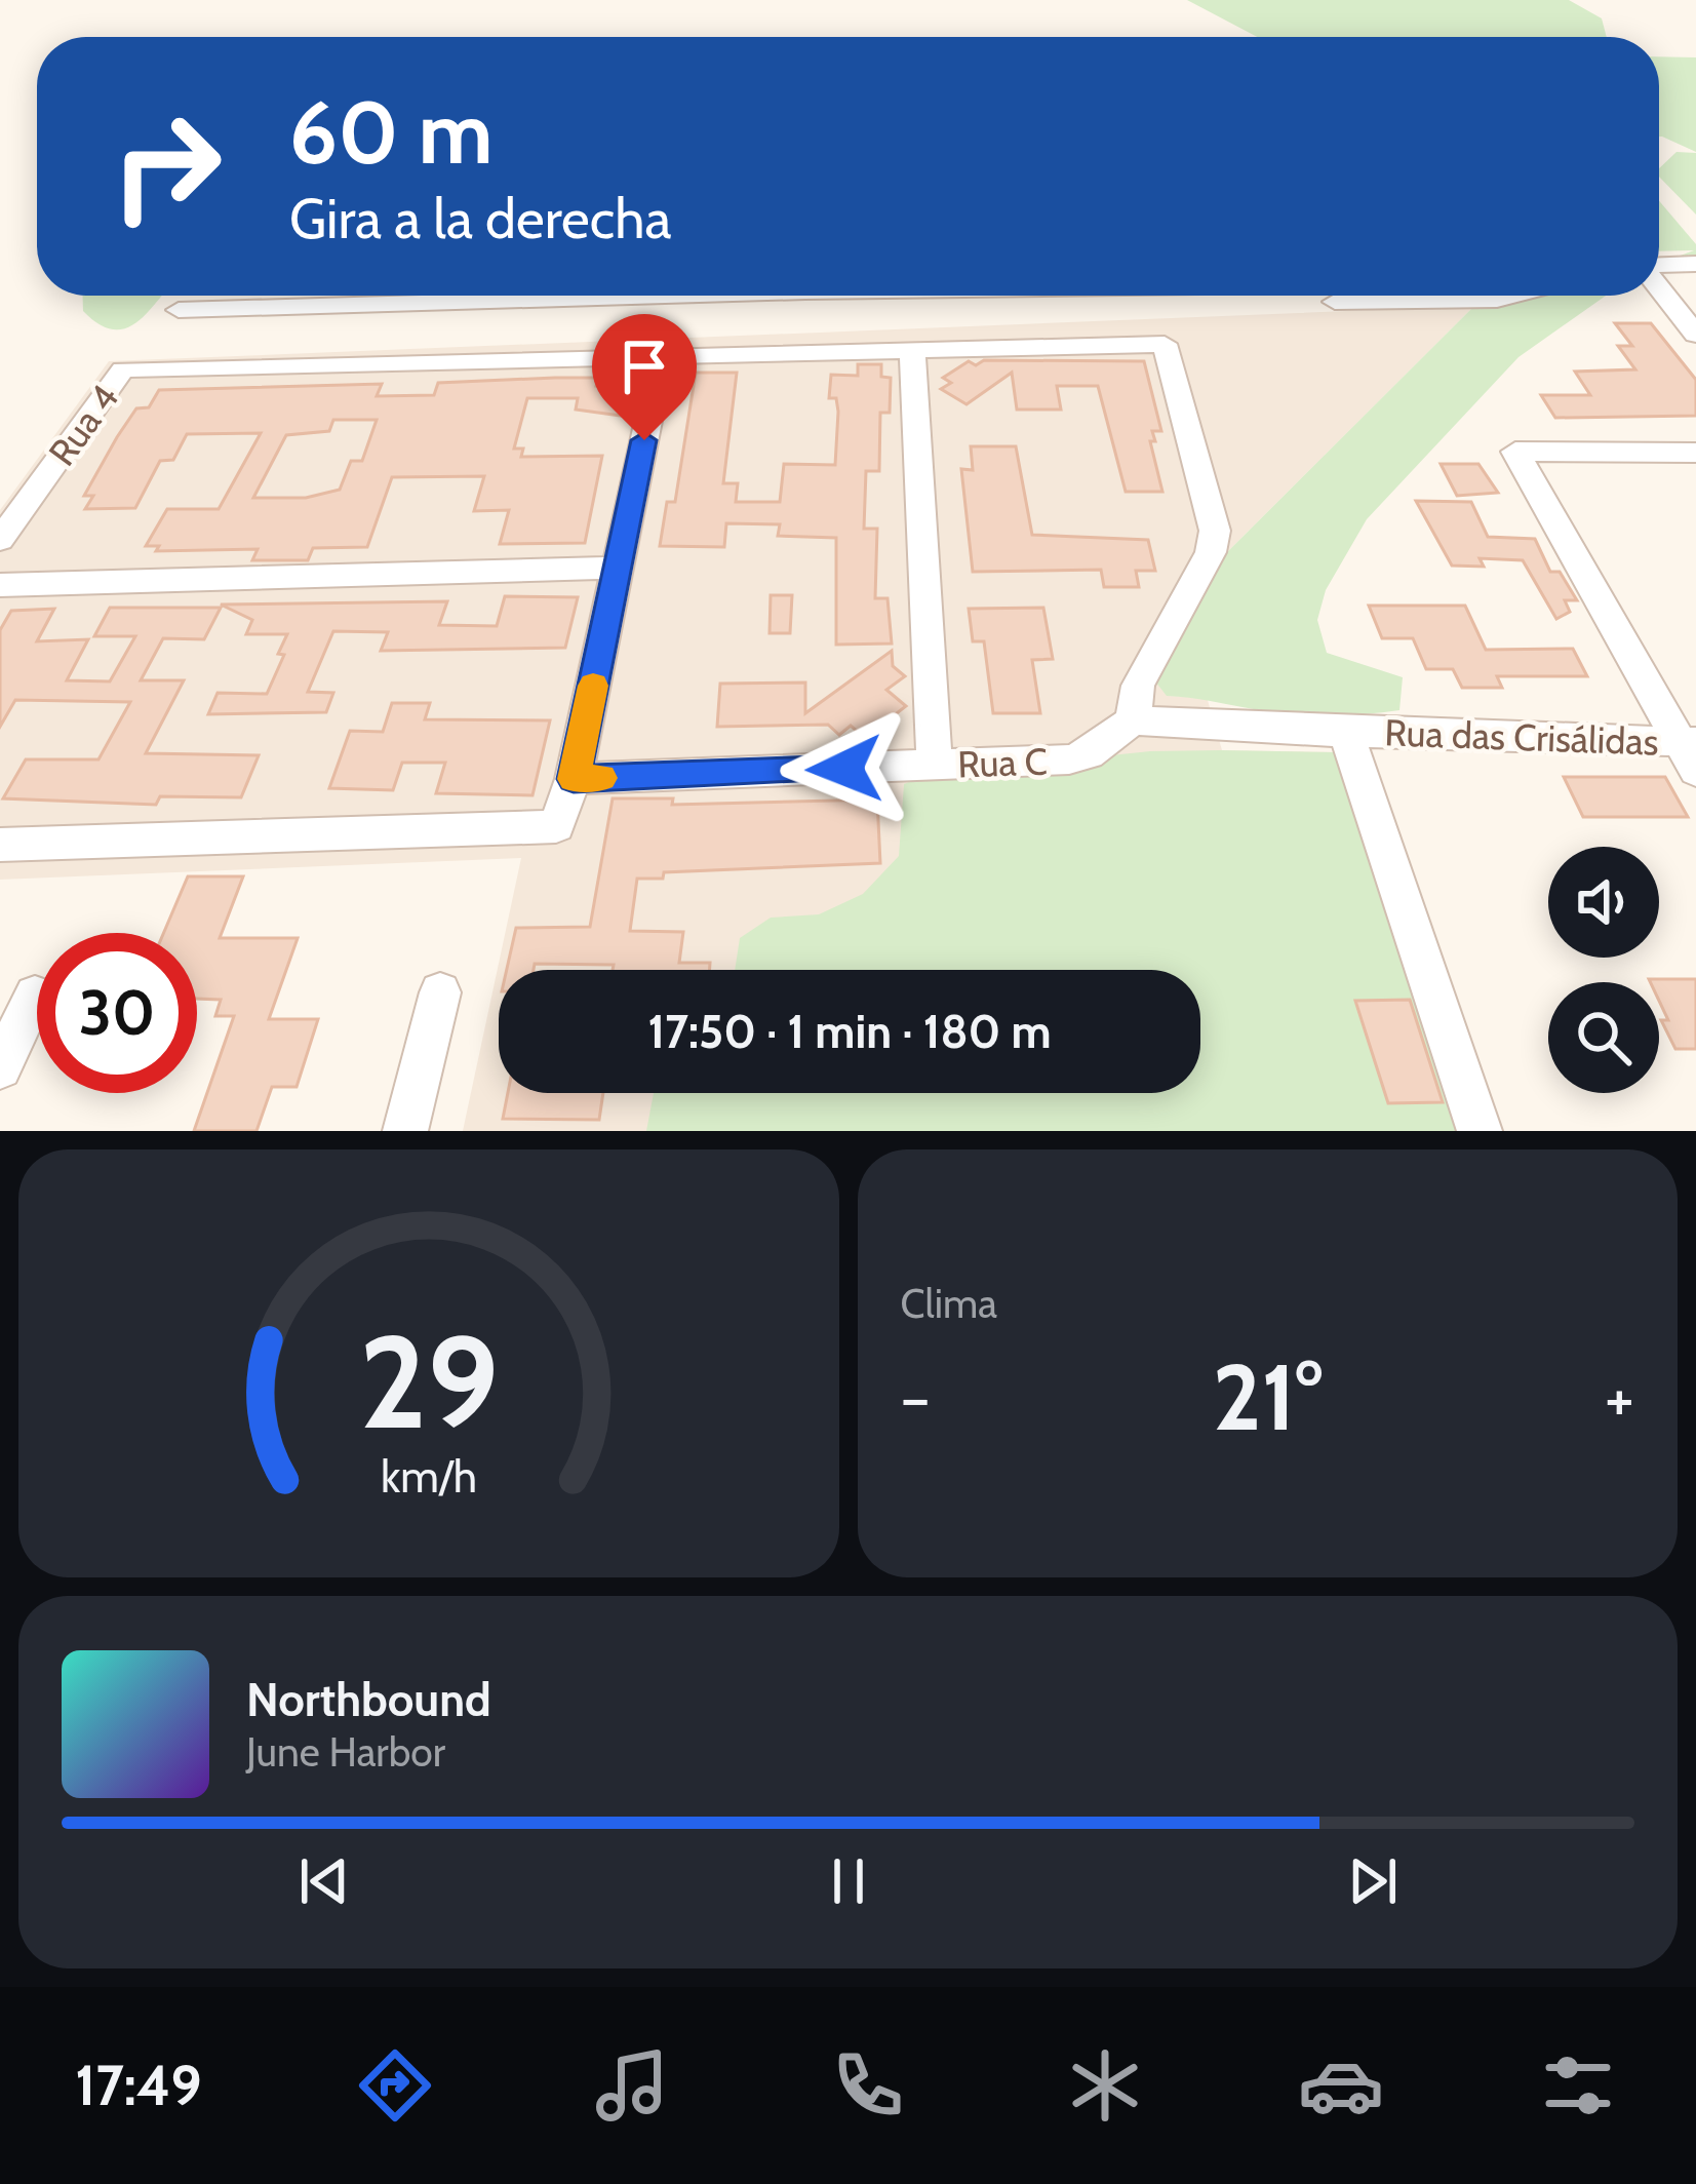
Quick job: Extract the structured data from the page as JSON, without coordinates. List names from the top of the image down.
{
  "streets": {
    "street": ["Rua 4", "Rua das Crisálidas", "Rua C"]
  },
  "page": {
    "turn": ["60 m", "Gira a la derecha"],
    "limit": "30",
    "trip": "17:50 · 1 min · 180 m",
    "tile": "Clima",
    "heat": ["−", "21°", "+"],
    "song": ["Northbound", "June Harbor"],
    "tabs": "17:49",
    "gauge": ["29", "km/h"]
  }
}
